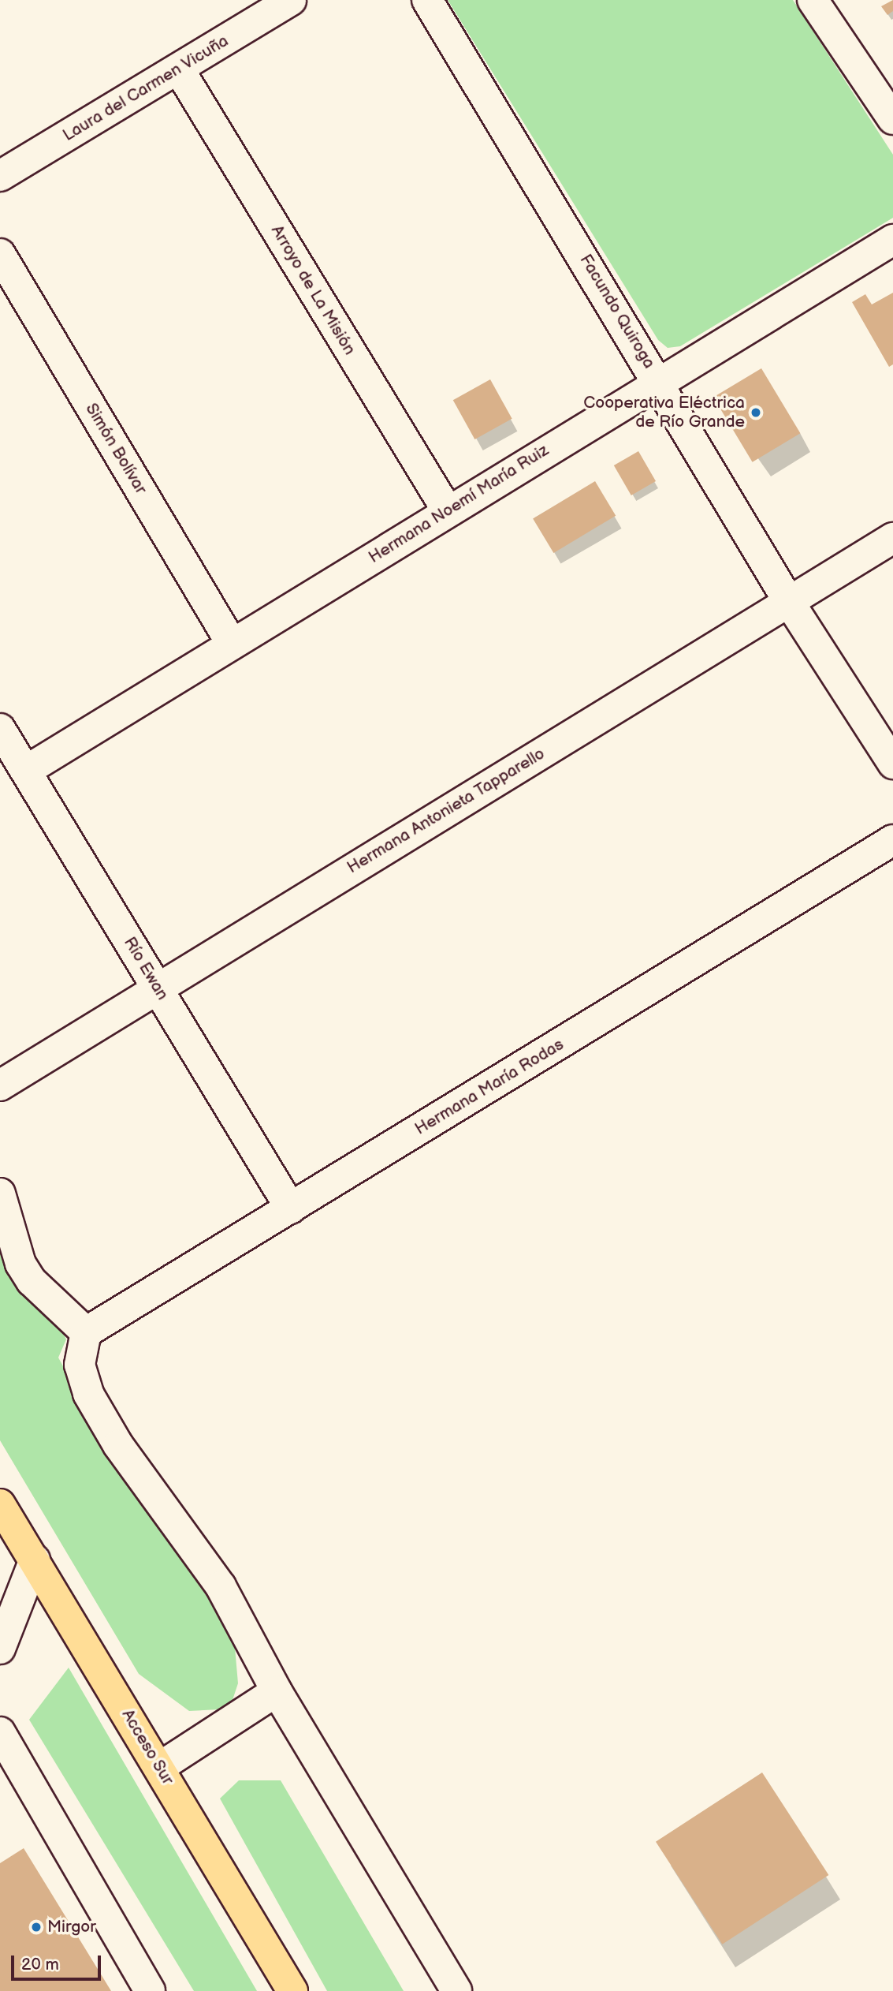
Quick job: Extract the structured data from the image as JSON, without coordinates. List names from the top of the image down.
{
  "streets": {
    "main road": ["Acceso Sur"],
    "street": [
      "Laura del Carmen Vicuña",
      "Arroyo de La Misión",
      "Facundo Quiroga",
      "Simón Bolívar",
      "Hermana Noemí María Ruiz",
      "Hermana Antonieta Tapparello",
      "Río Ewan",
      "Hermana María Rodas"
    ]
  },
  "crossings": [
    ["Laura del Carmen Vicuña", "Arroyo de La Misión"],
    ["Arroyo de La Misión", "Hermana Noemí María Ruiz"],
    ["Facundo Quiroga", "Hermana Noemí María Ruiz"],
    ["Facundo Quiroga", "Hermana Antonieta Tapparello"],
    ["Simón Bolívar", "Hermana Noemí María Ruiz"],
    ["Hermana Noemí María Ruiz", "Río Ewan"],
    ["Hermana Antonieta Tapparello", "Río Ewan"],
    ["Río Ewan", "Hermana María Rodas"]
  ],
  "places": ["Cooperativa Eléctrica de Río Grande", "Mirgor"],
  "scale_bar": "20 m"
}
